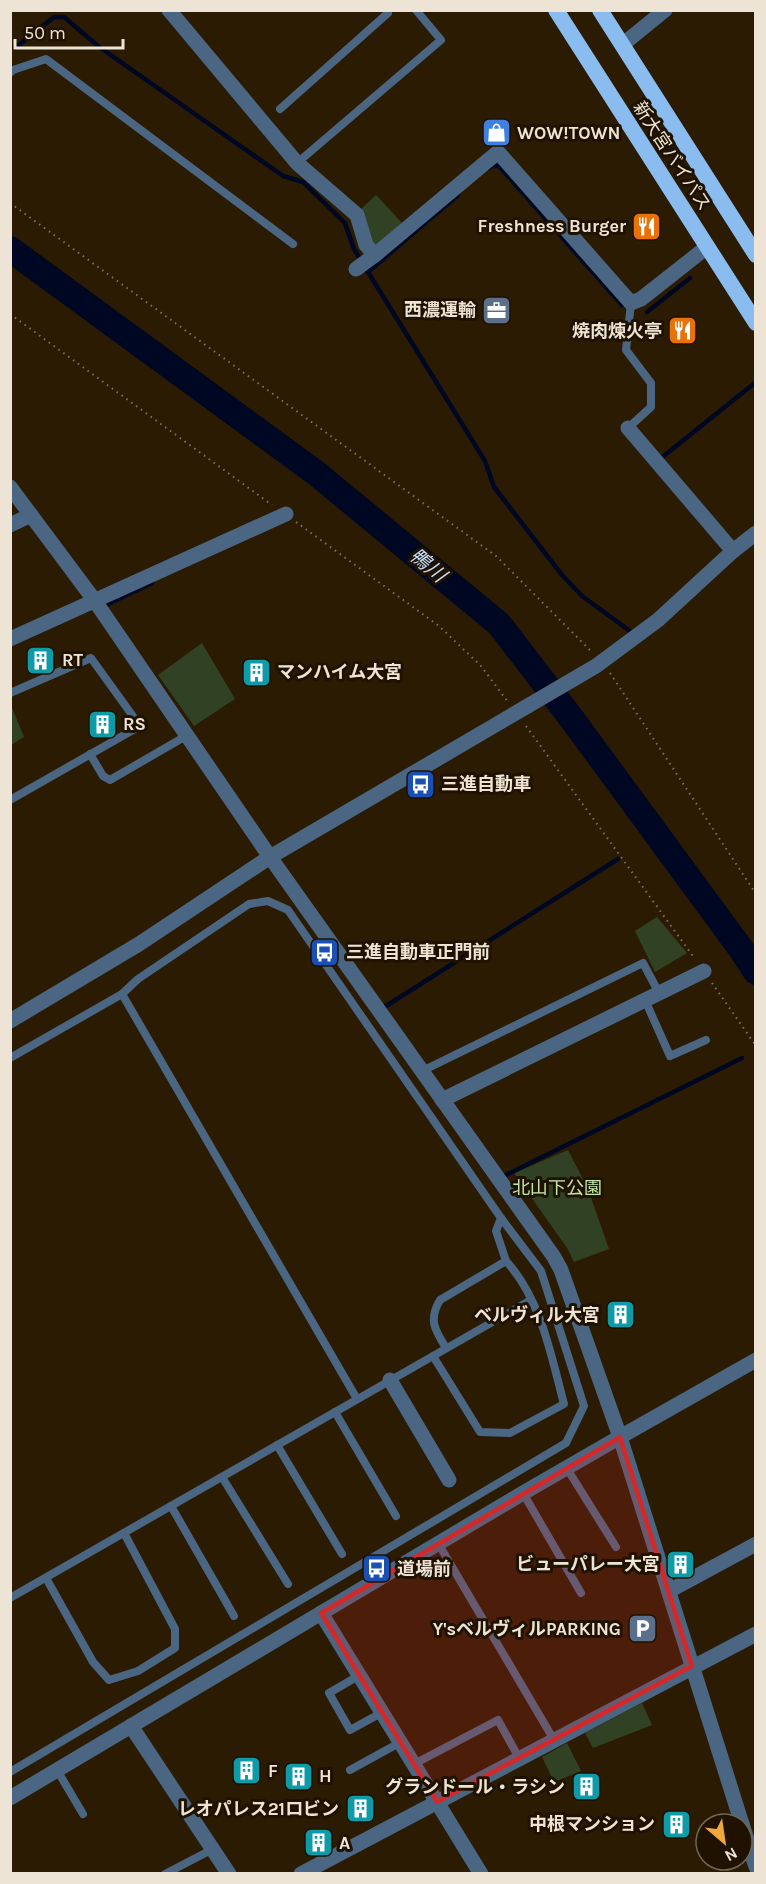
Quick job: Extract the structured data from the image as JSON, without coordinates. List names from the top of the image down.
{
  "streets": {
    "highway": ["新大宮バイパス"]
  },
  "water": ["鴨川"],
  "parks": ["北山下公園"],
  "places": {
    "shop": ["WOW!TOWN"],
    "restaurant": ["Freshness Burger", "焼肉煉火亭"],
    "office": ["西濃運輸"],
    "building": [
      "RT",
      "マンハイム大宮",
      "RS",
      "ベルヴィル大宮",
      "ビューパレー大宮",
      "F",
      "H",
      "グランドール・ラシン",
      "レオパレス21ロビン",
      "中根マンション",
      "A"
    ],
    "bus stop": ["三進自動車", "三進自動車正門前", "道場前"],
    "parking": ["Y'sベルヴィルPARKING"]
  },
  "scale_bar": "50 m",
  "north": "bottom right"
}
